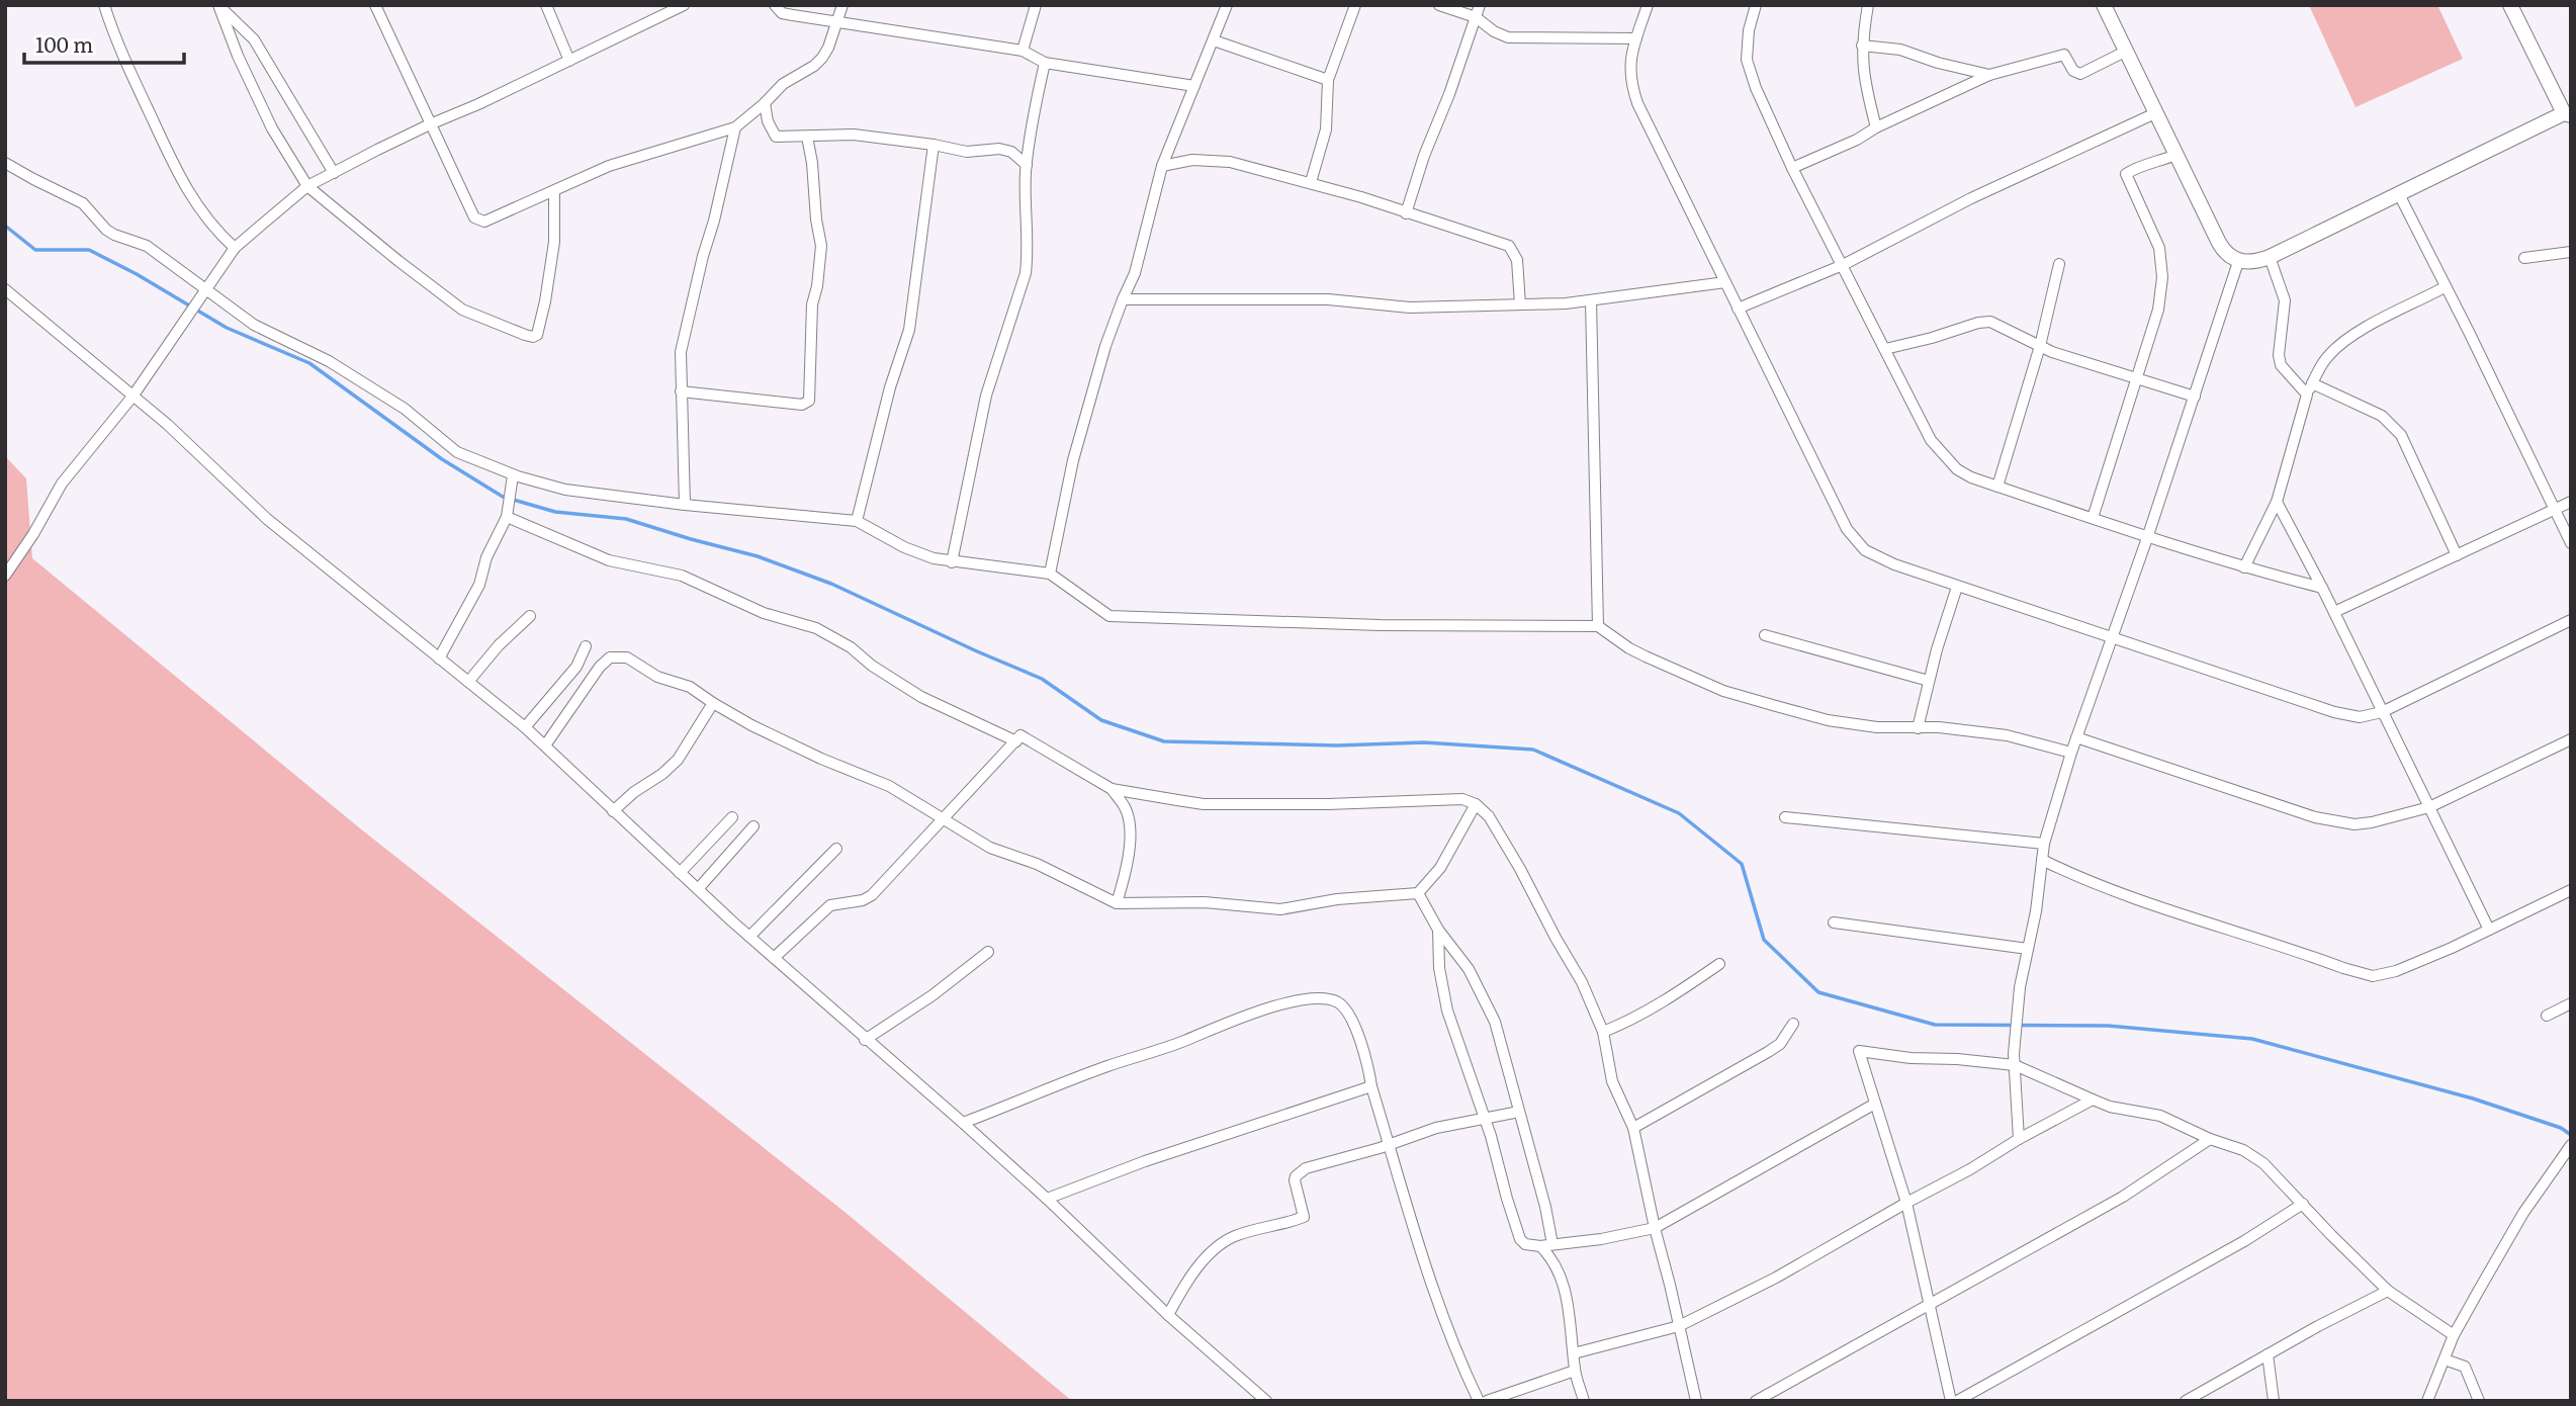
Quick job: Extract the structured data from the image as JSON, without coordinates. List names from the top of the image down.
{
  "scale_bar": "100 m"
}
